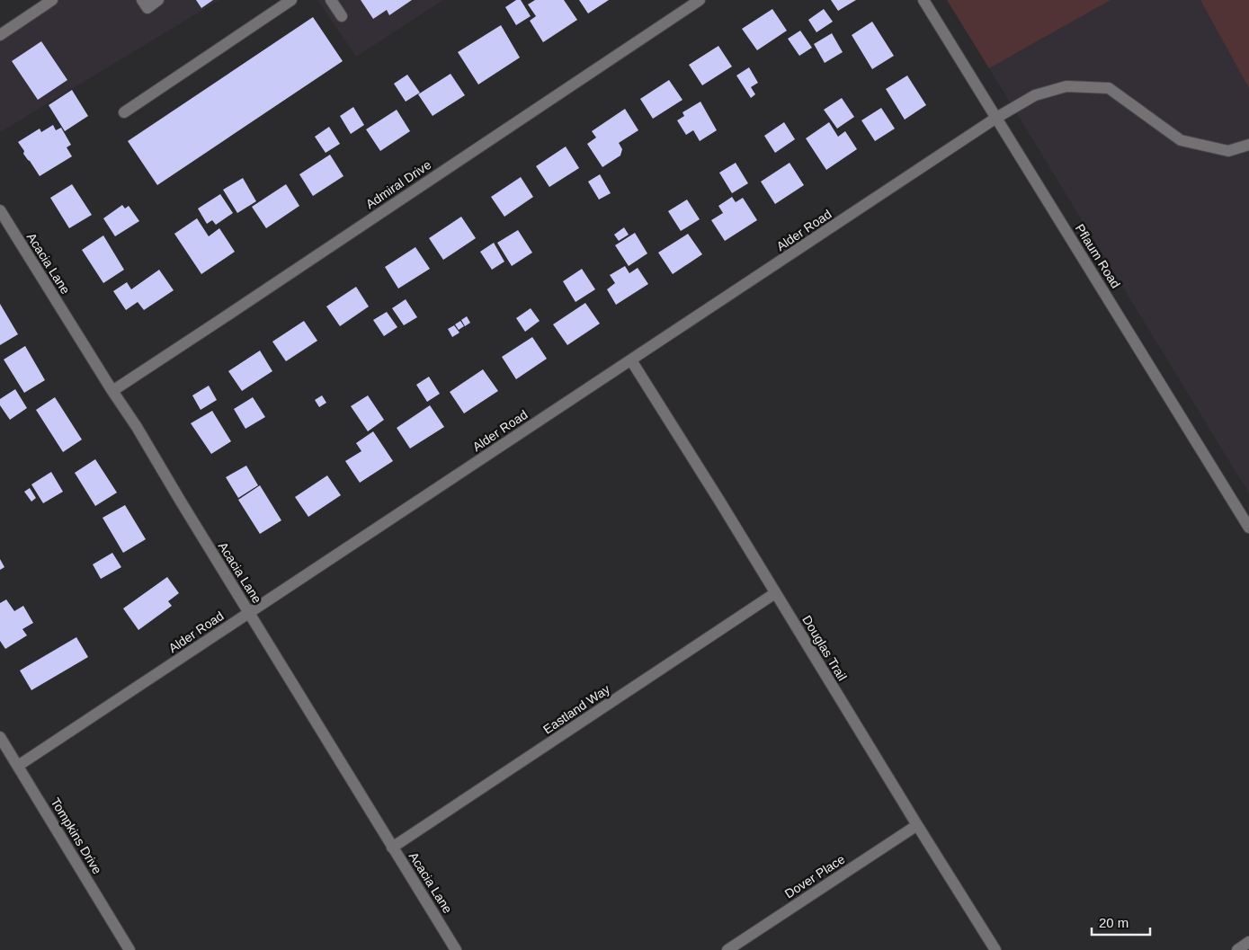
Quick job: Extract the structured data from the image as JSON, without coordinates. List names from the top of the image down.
{
  "streets": {
    "street": [
      "Admiral Drive",
      "Alder Road",
      "Pflaum Road",
      "Acacia Lane",
      "Douglas Trail",
      "Eastland Way",
      "Tompkins Drive",
      "Dover Place"
    ]
  },
  "crossings": [
    ["Admiral Drive", "Acacia Lane"],
    ["Alder Road", "Pflaum Road"],
    ["Alder Road", "Acacia Lane"],
    ["Alder Road", "Douglas Trail"],
    ["Alder Road", "Tompkins Drive"],
    ["Acacia Lane", "Eastland Way"],
    ["Douglas Trail", "Eastland Way"],
    ["Douglas Trail", "Dover Place"]
  ],
  "scale_bar": "20 m"
}
